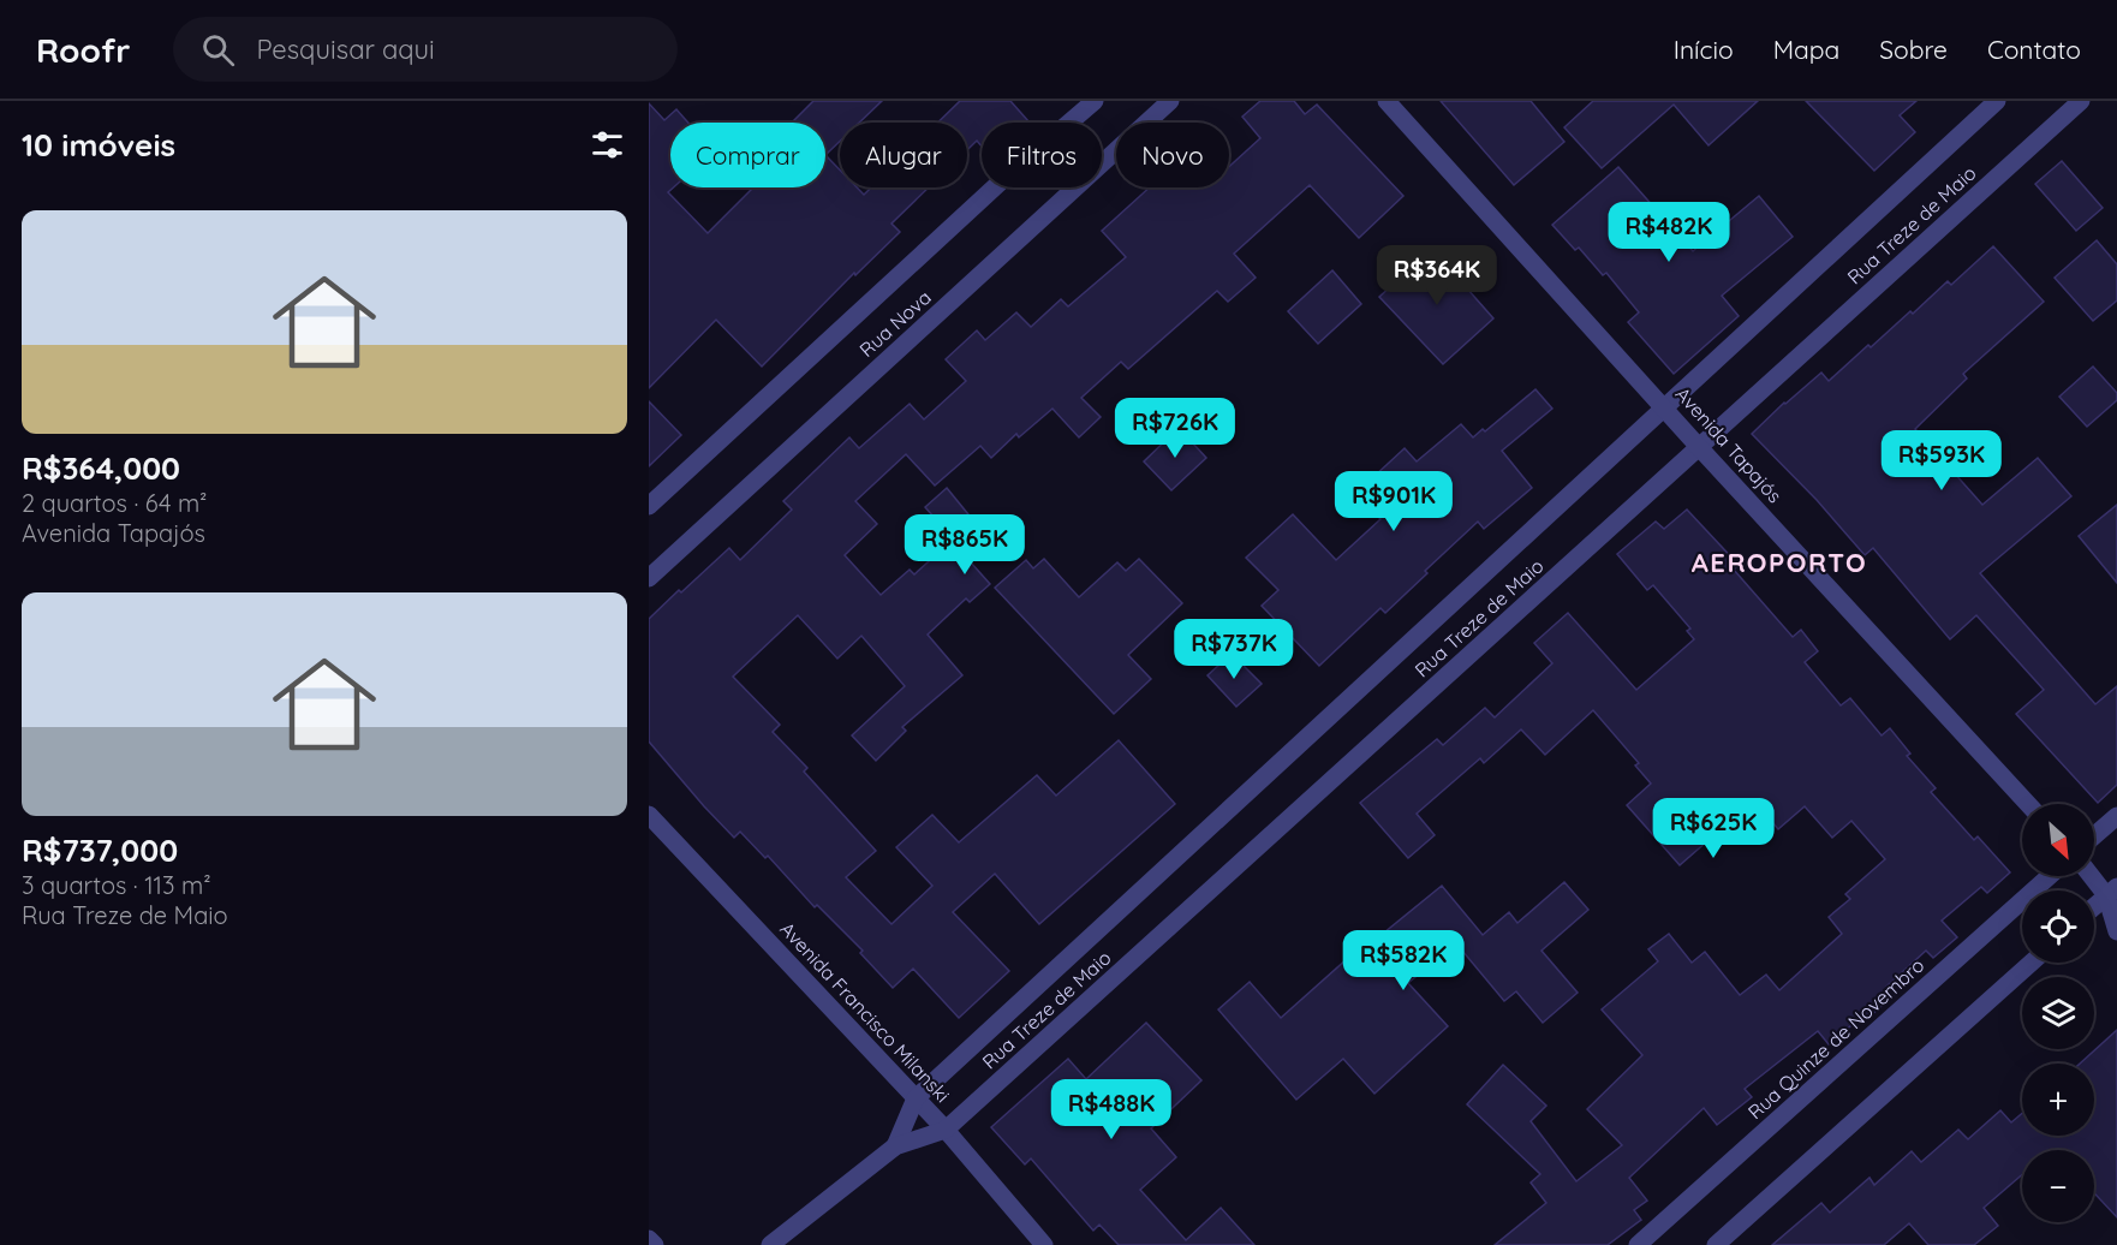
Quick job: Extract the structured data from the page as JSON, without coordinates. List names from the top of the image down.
{
  "streets": {
    "street": [
      "Rua Treze de Maio",
      "Rua Nova",
      "Avenida Tapajós",
      "Avenida Francisco Milanski",
      "Rua Quinze de Novembro"
    ]
  },
  "crossings": [
    ["Rua Treze de Maio", "Avenida Tapajós"],
    ["Rua Treze de Maio", "Avenida Francisco Milanski"]
  ],
  "districts": ["AEROPORTO"],
  "north": "bottom right",
  "page": {
    "header": "Roofr",
    "search": "Pesquisar aqui",
    "nav": [
      "Início",
      "Mapa",
      "Sobre",
      "Contato"
    ],
    "heading": "10 imóveis",
    "chip": [
      "Comprar",
      "Alugar",
      "Filtros",
      "Novo"
    ],
    "list": [
      {
        "name": "R$364,000",
        "note": "2 quartos · 64 m² · Avenida Tapajós"
      },
      {
        "name": "R$737,000",
        "note": "3 quartos · 113 m² · Rua Treze de Maio"
      }
    ],
    "price": [
      "R$482K",
      "R$364K",
      "R$726K",
      "R$593K",
      "R$901K",
      "R$865K",
      "R$737K",
      "R$625K",
      "R$582K",
      "R$488K"
    ],
    "map_buttons": ["+", "−"]
  }
}
